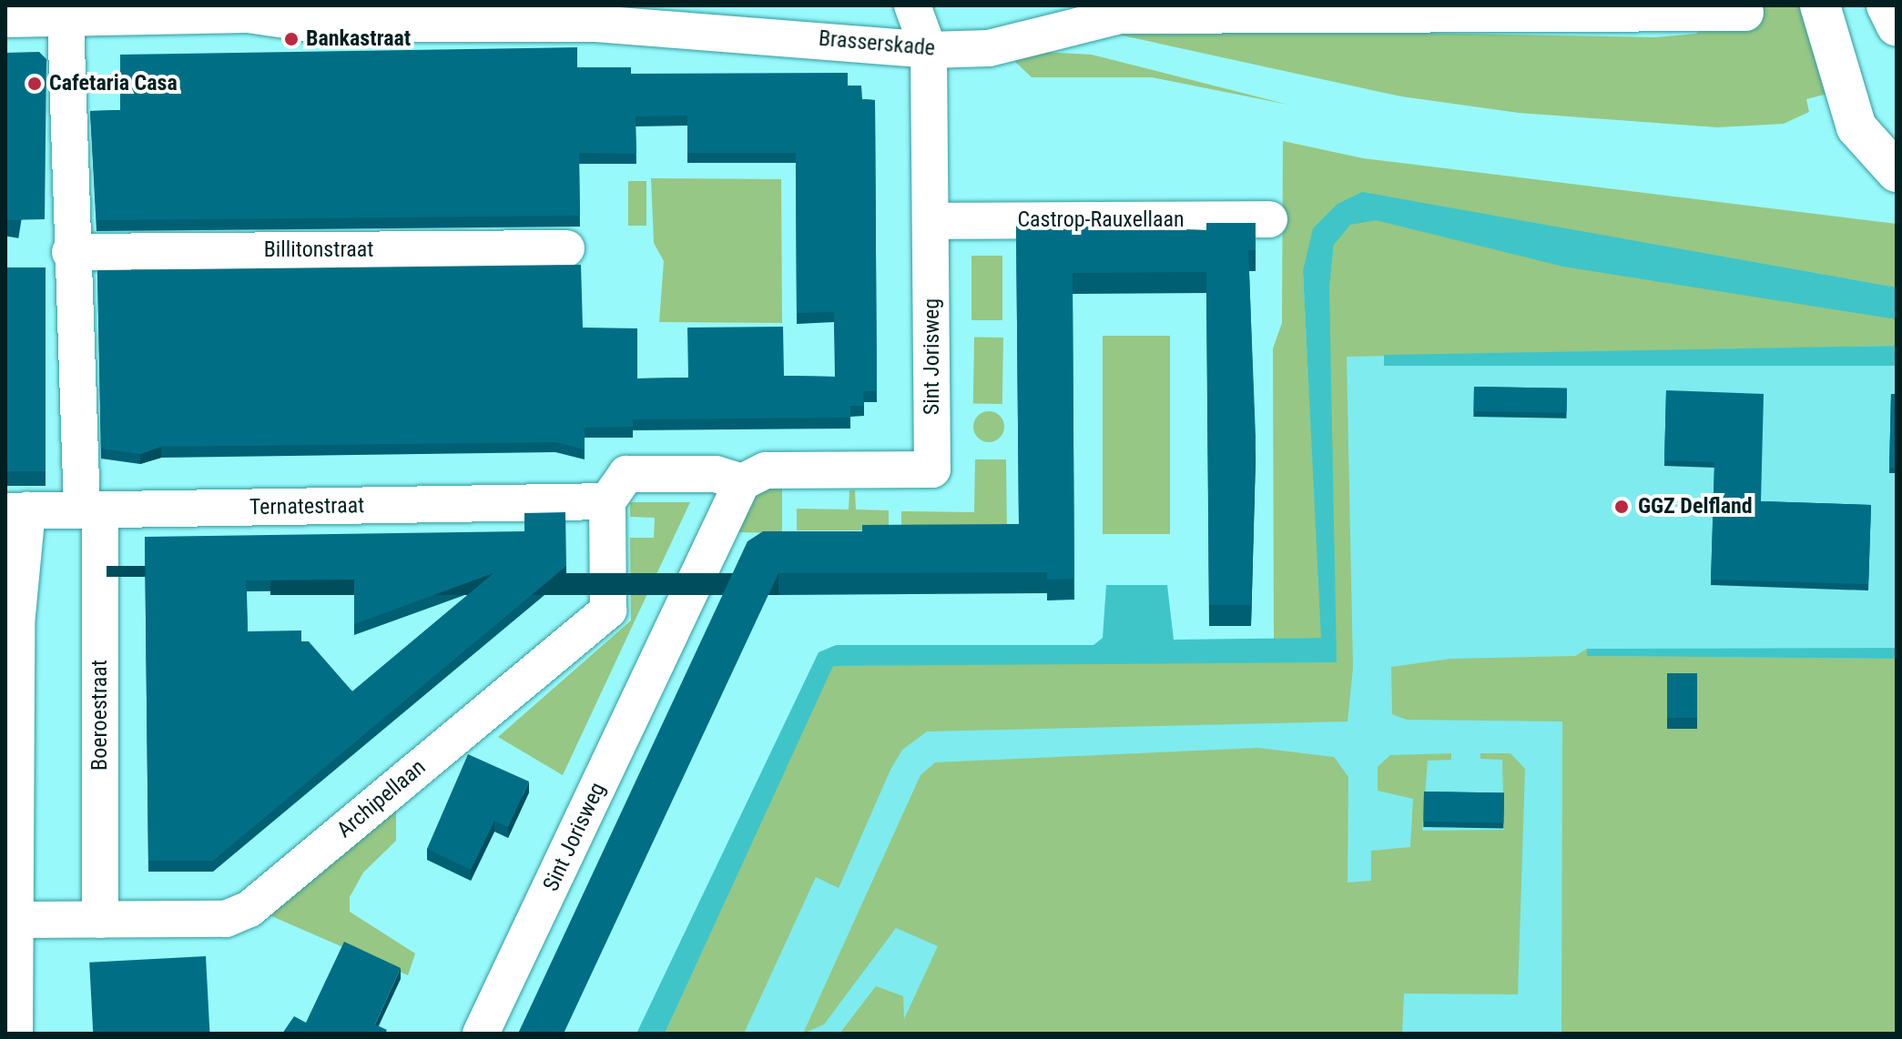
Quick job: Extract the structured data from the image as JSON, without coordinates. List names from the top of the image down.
{
  "streets": {
    "street": [
      "Brasserskade",
      "Castrop-Rauxellaan",
      "Billitonstraat",
      "Sint Jorisweg",
      "Ternatestraat",
      "Boeroestraat",
      "Archipellaan"
    ]
  },
  "crossings": [
    ["Brasserskade", "Sint Jorisweg"],
    ["Castrop-Rauxellaan", "Sint Jorisweg"],
    ["Ternatestraat", "Boeroestraat"],
    ["Ternatestraat", "Archipellaan"],
    ["Boeroestraat", "Archipellaan"]
  ],
  "places": ["Bankastraat", "Cafetaria Casa", "GGZ Delfland"]
}
